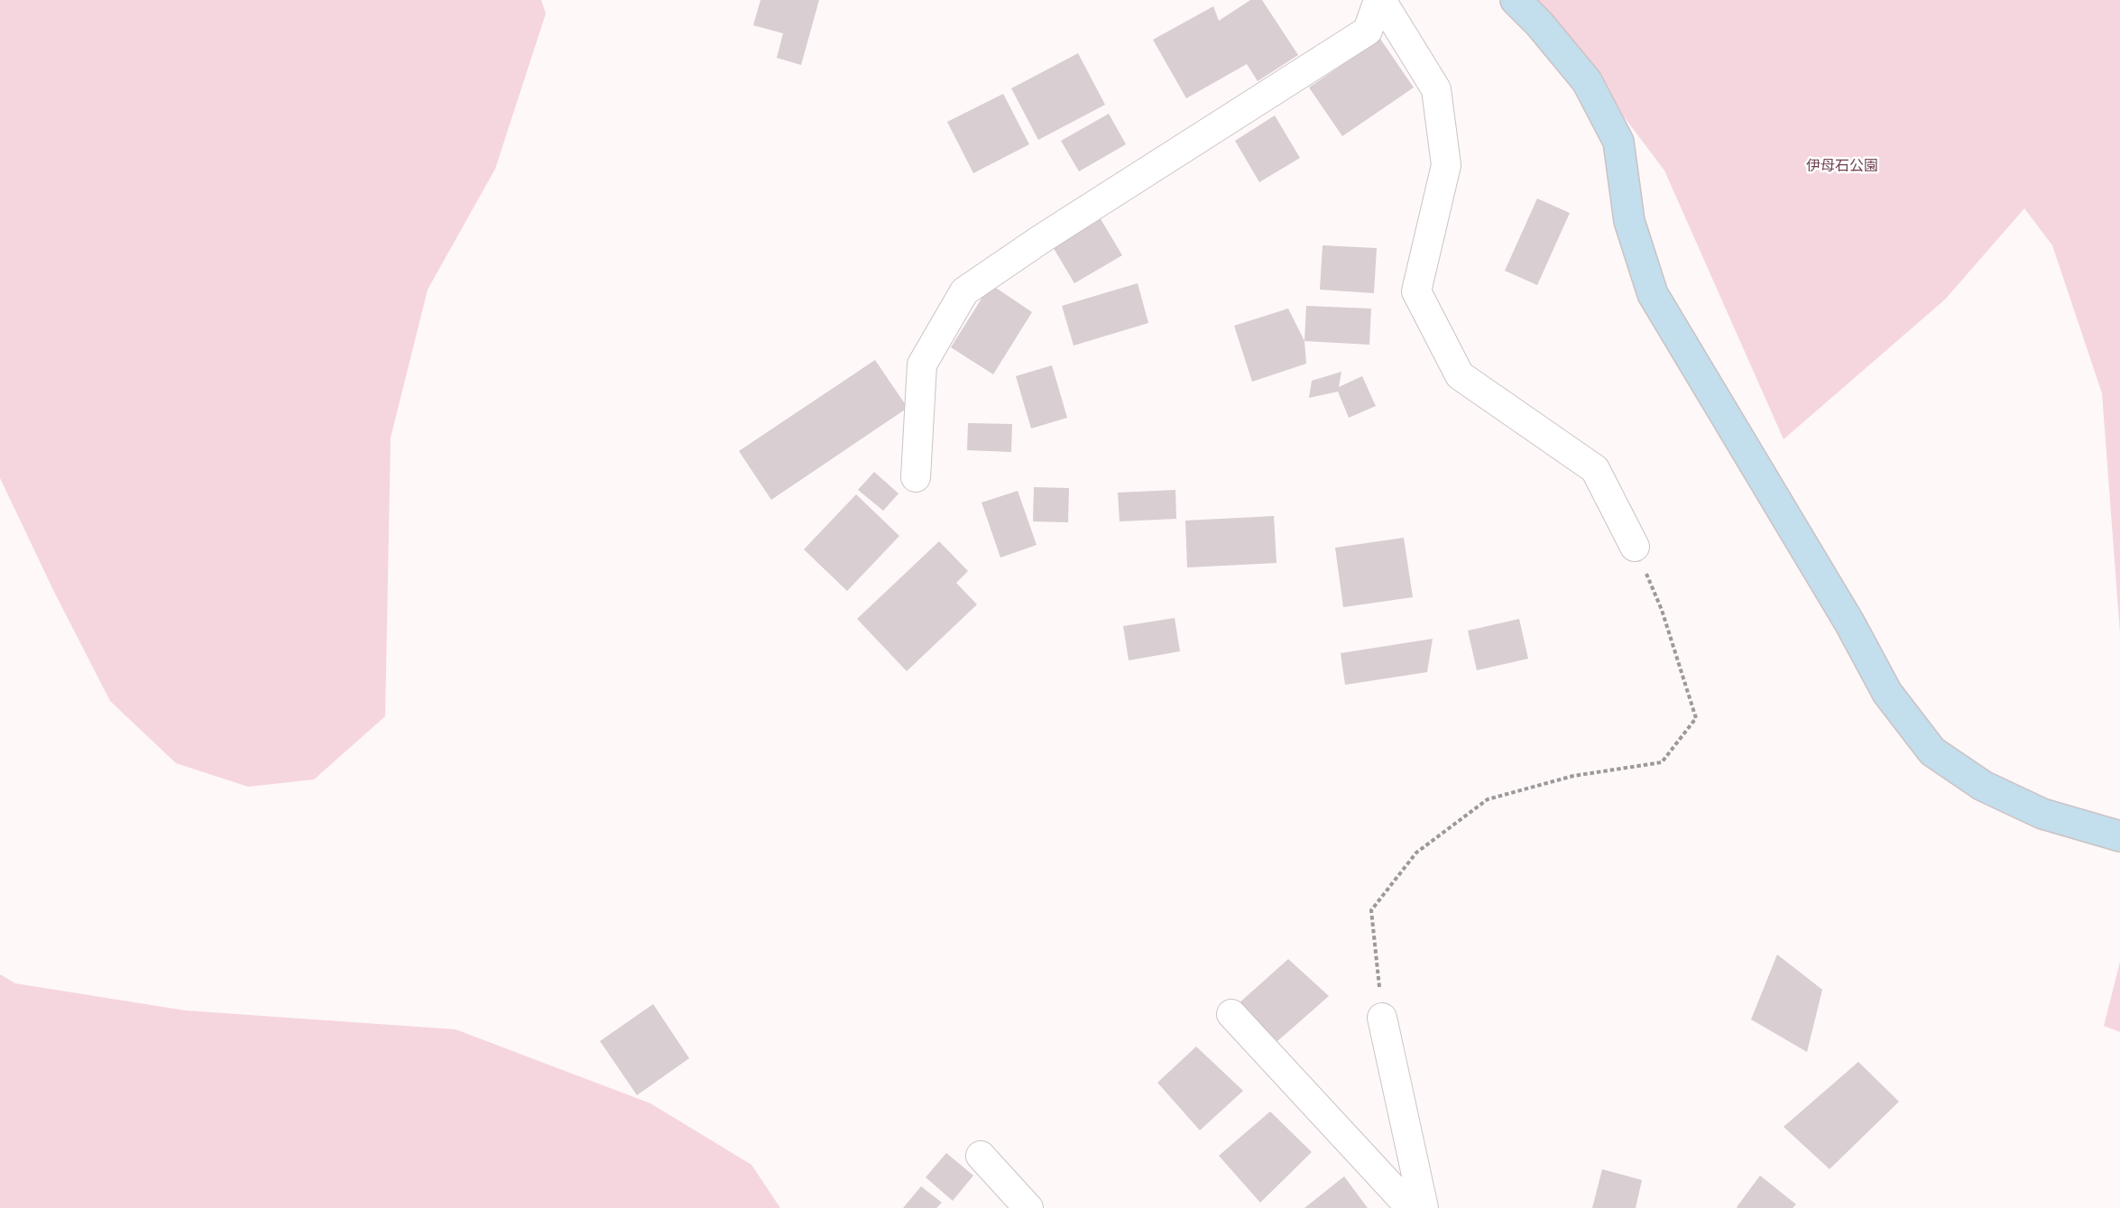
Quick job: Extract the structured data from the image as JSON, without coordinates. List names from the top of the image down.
{
  "parks": ["伊母石公園"]
}
